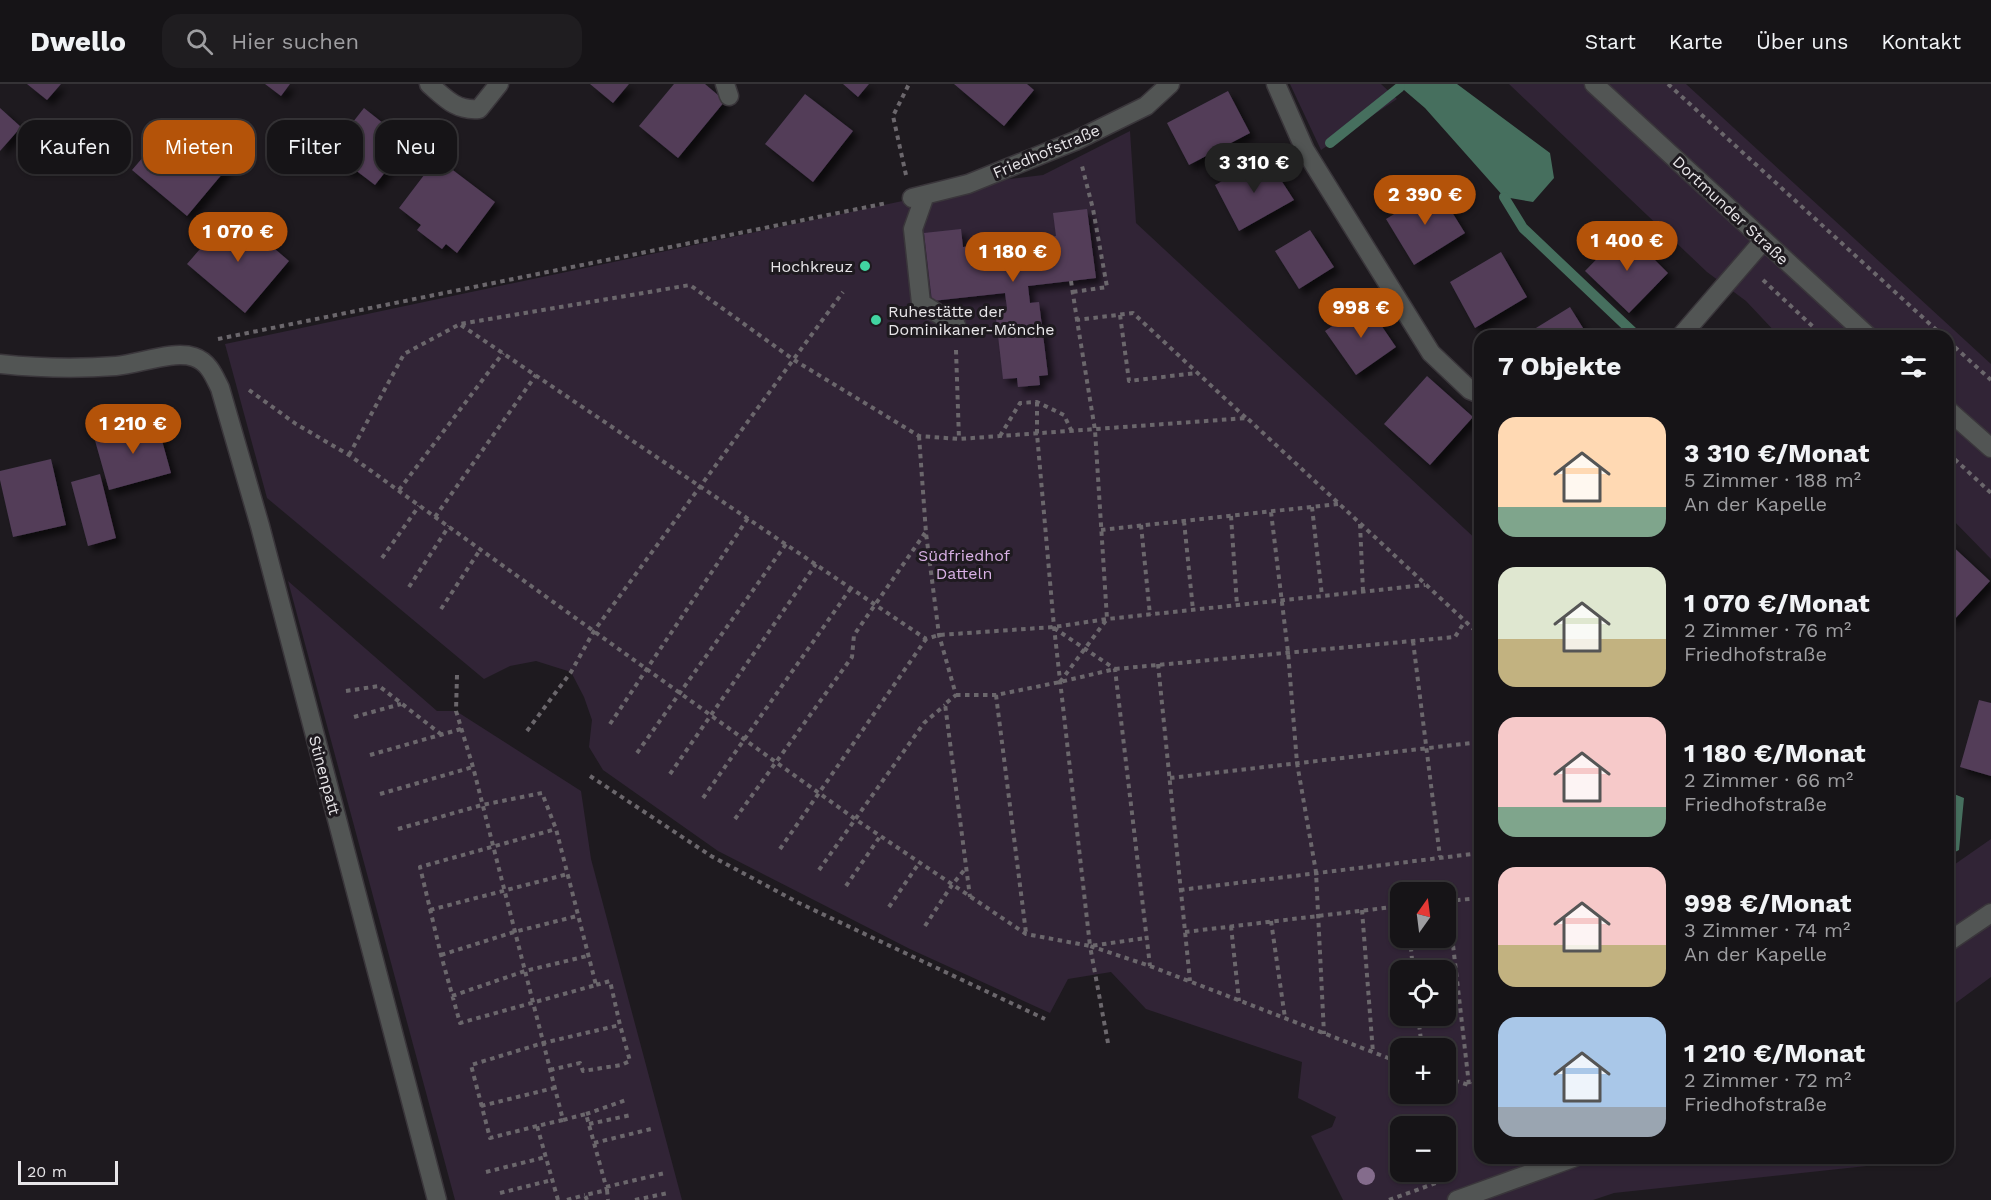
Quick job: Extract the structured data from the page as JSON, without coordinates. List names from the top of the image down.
{
  "streets": {
    "street": ["Friedhofstraße", "Dortmunder Straße", "Stinenpatt"]
  },
  "parks": ["Südfriedhof Datteln"],
  "places": ["Hochkreuz", "Ruhestätte der Dominikaner-Mönche"],
  "scale_bar": "20 m",
  "north": "top",
  "page": {
    "header": "Dwello",
    "search": "Hier suchen",
    "nav": [
      "Start",
      "Karte",
      "Über uns",
      "Kontakt"
    ],
    "chip": [
      "Kaufen",
      "Mieten",
      "Filter",
      "Neu"
    ],
    "price": [
      "3 310 €",
      "2 390 €",
      "1 070 €",
      "1 400 €",
      "1 180 €",
      "998 €",
      "1 210 €"
    ],
    "heading": "7 Objekte",
    "list": [
      {
        "name": "3 310 €/Monat",
        "note": "5 Zimmer · 188 m² · An der Kapelle"
      },
      {
        "name": "1 070 €/Monat",
        "note": "2 Zimmer · 76 m² · Friedhofstraße"
      },
      {
        "name": "1 180 €/Monat",
        "note": "2 Zimmer · 66 m² · Friedhofstraße"
      },
      {
        "name": "998 €/Monat",
        "note": "3 Zimmer · 74 m² · An der Kapelle"
      },
      {
        "name": "1 210 €/Monat",
        "note": "2 Zimmer · 72 m² · Friedhofstraße"
      }
    ],
    "map_buttons": ["+", "−"],
    "scale": "20 m"
  }
}
